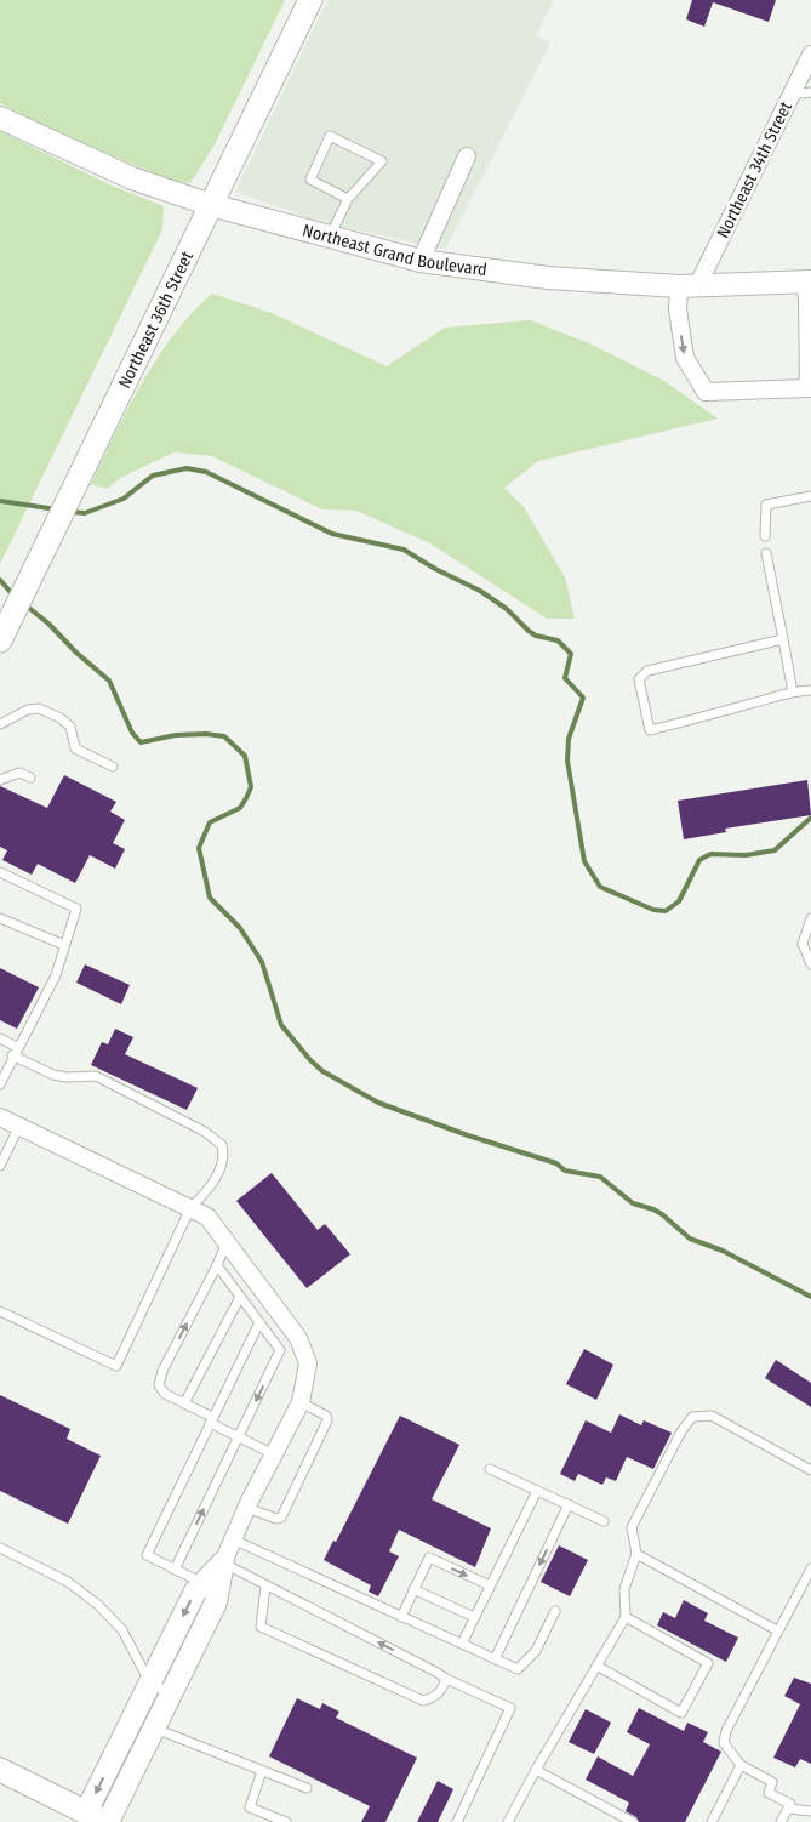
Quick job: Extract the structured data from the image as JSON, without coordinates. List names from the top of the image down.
{
  "streets": {
    "main road": ["Northeast 36th Street"],
    "street": ["Northeast 34th Street", "Northeast Grand Boulevard"]
  },
  "crossings": [
    ["Northeast 34th Street", "Northeast Grand Boulevard"],
    ["Northeast Grand Boulevard", "Northeast 36th Street"]
  ]
}
